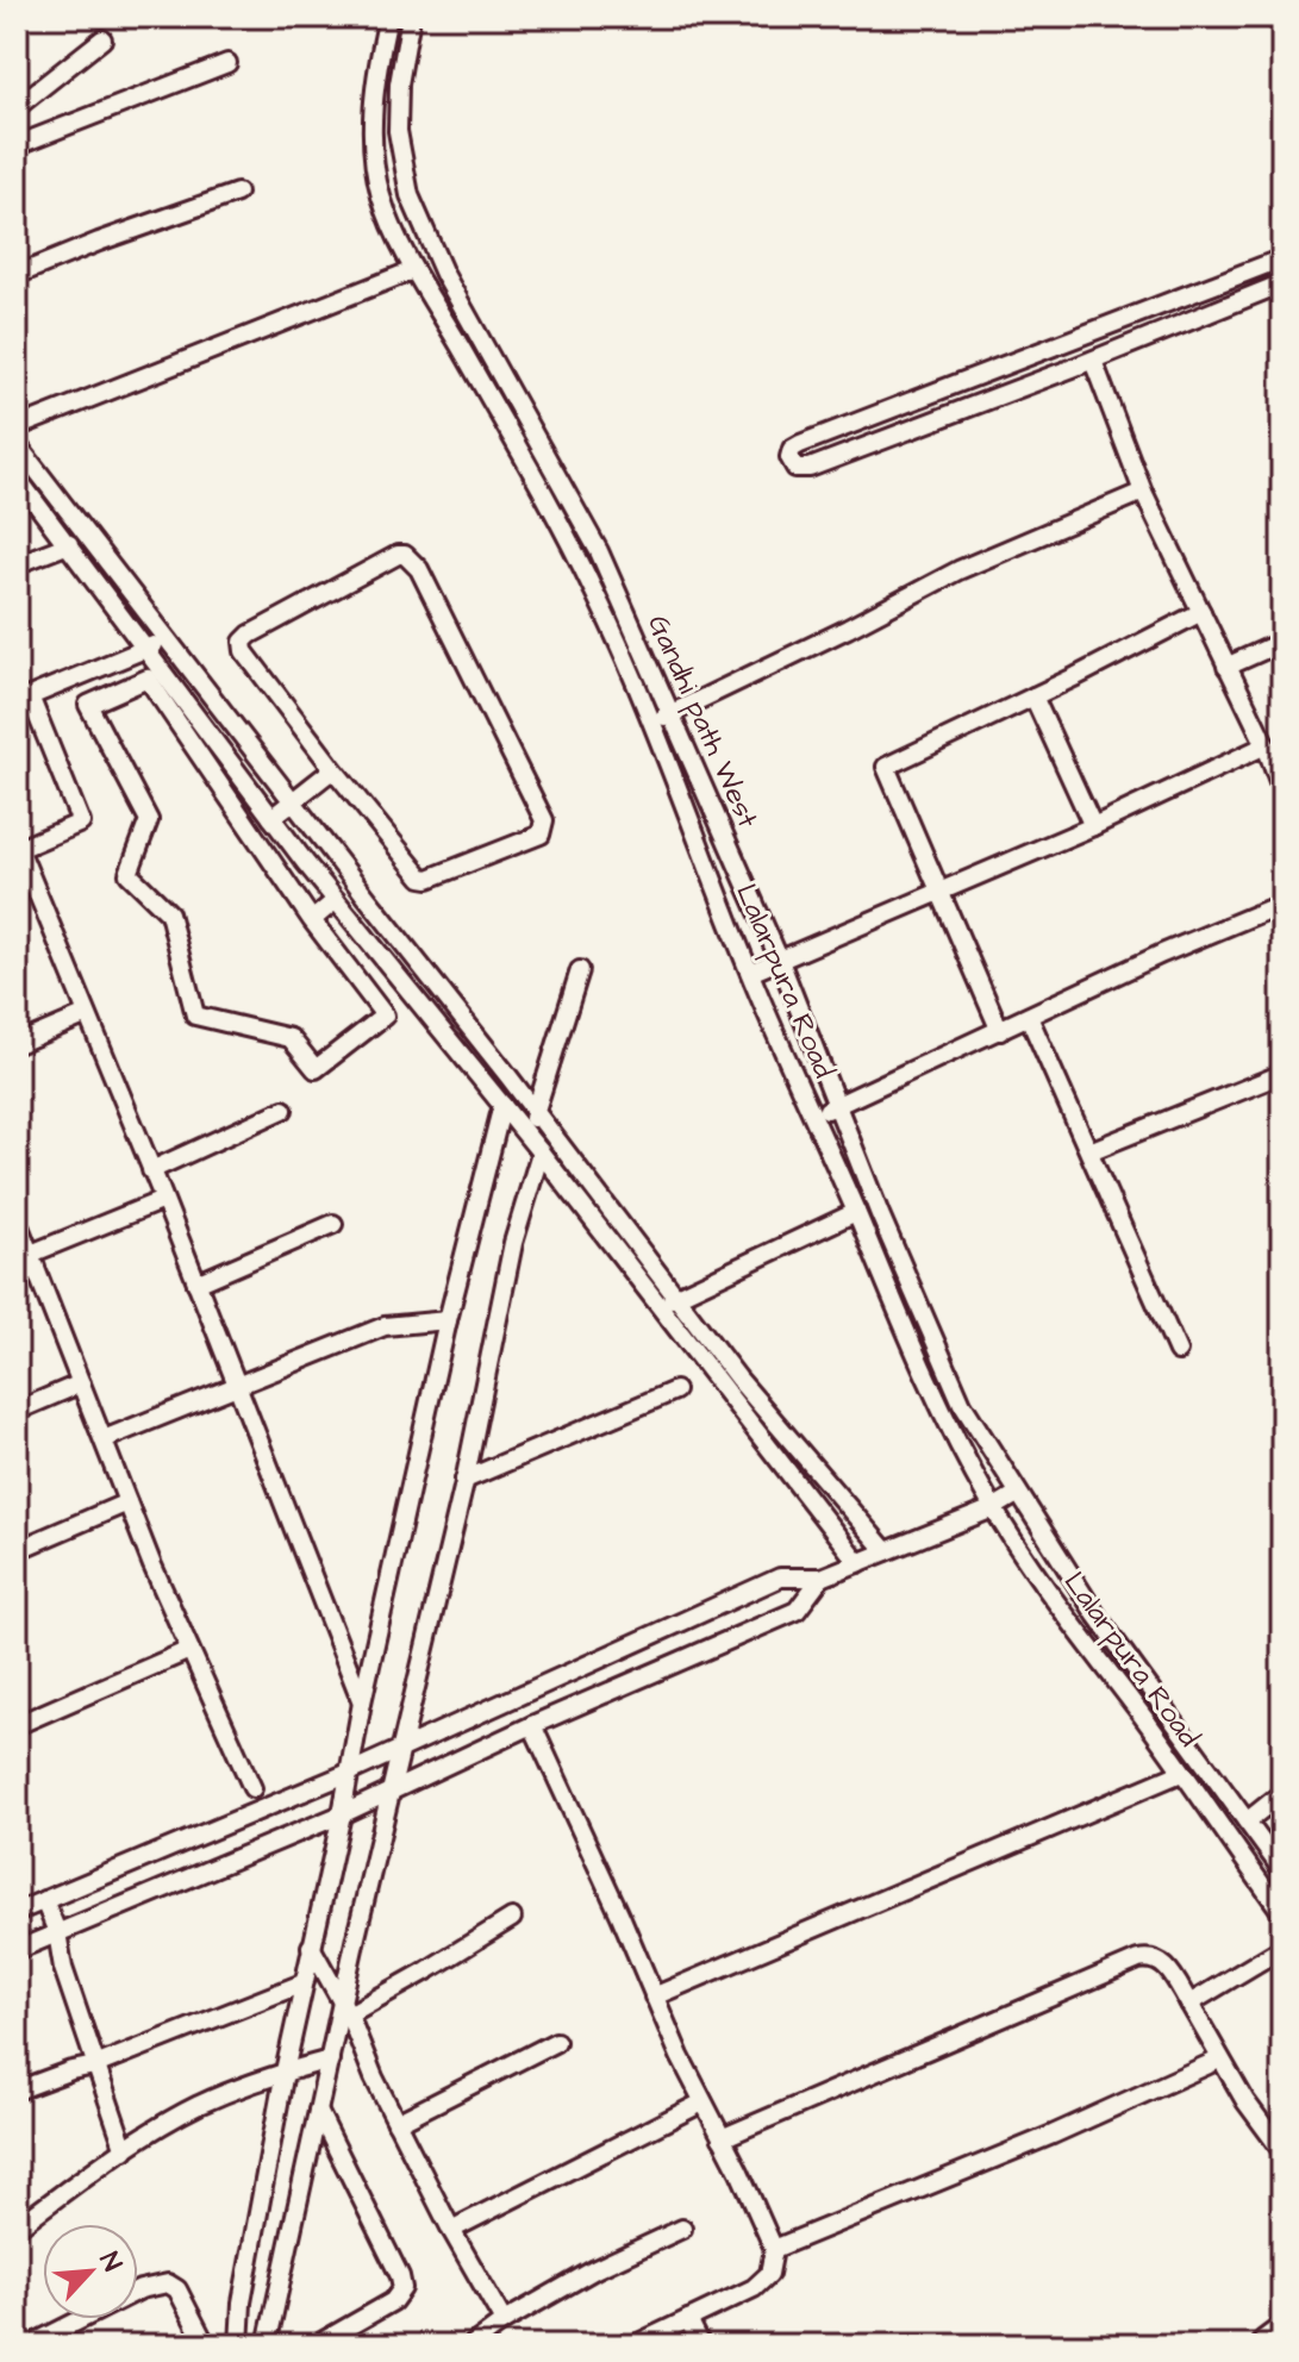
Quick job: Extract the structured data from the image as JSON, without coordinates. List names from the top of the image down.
{
  "streets": {
    "street": ["Gandhi path West", "Lalarpura Road"]
  },
  "north": "top right"
}
